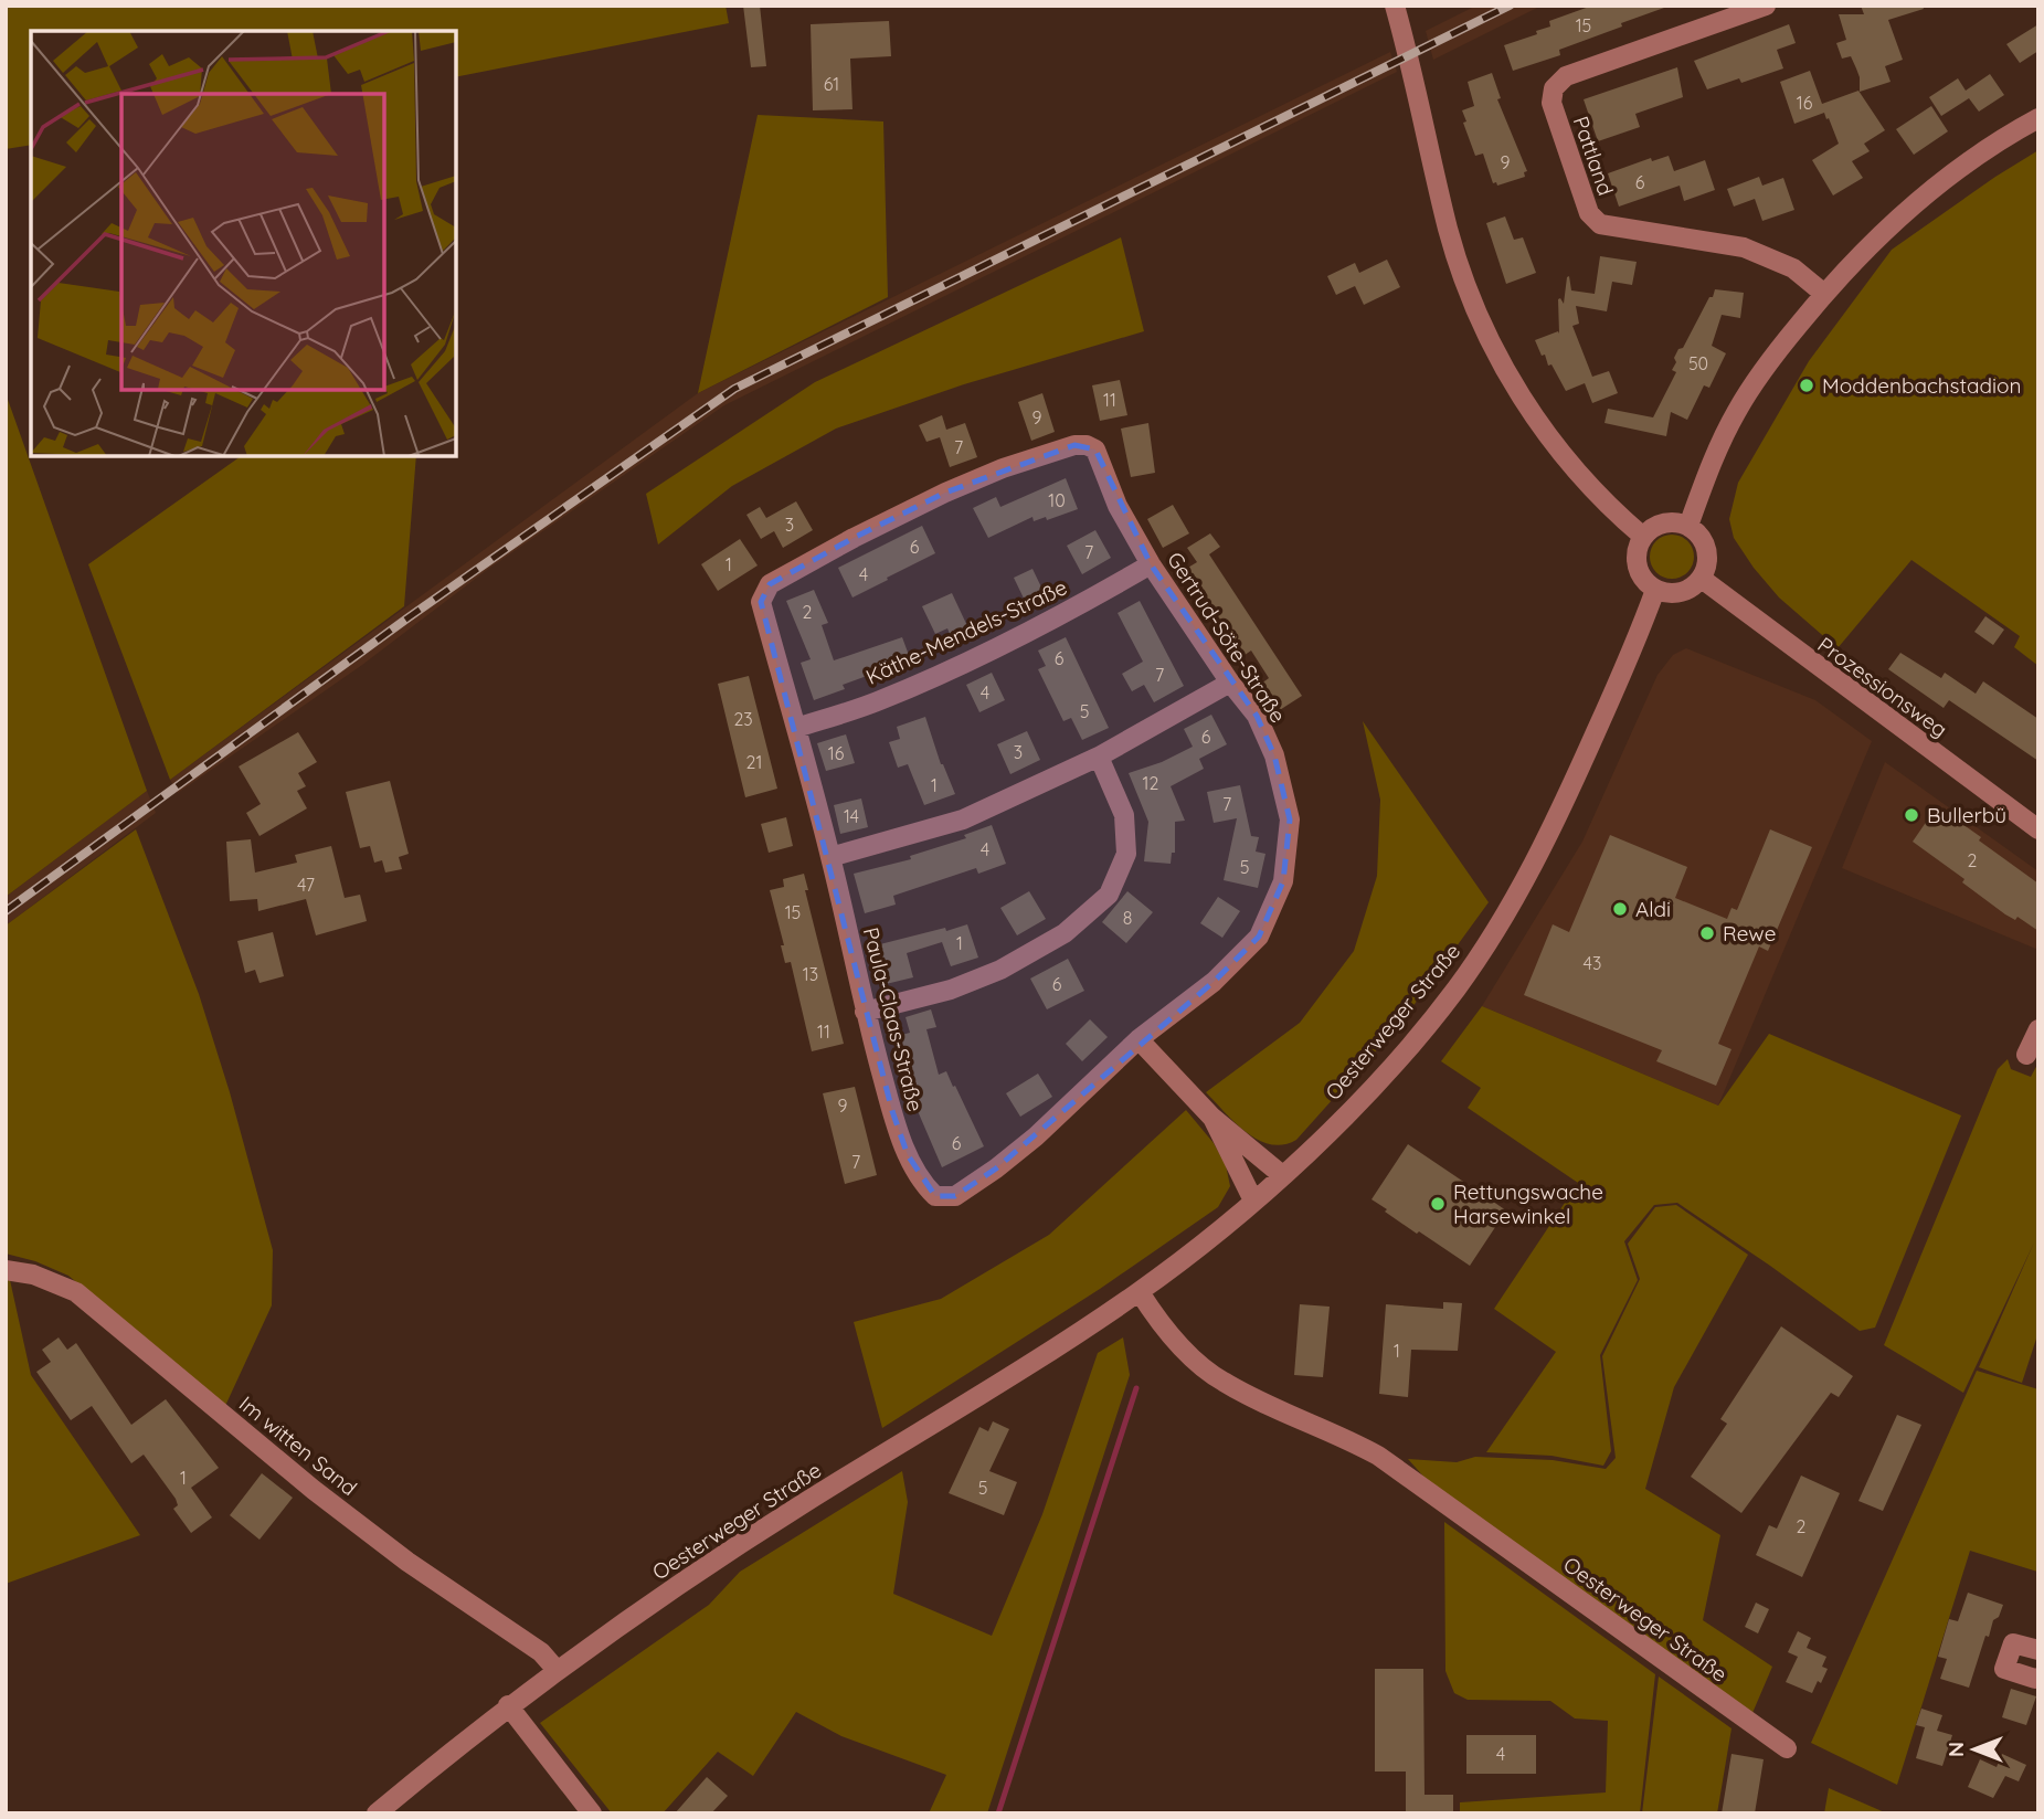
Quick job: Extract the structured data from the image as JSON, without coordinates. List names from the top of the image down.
{
  "streets": {
    "street": [
      "Pattland",
      "Käthe-Mendels-Straße",
      "Gertrud-Söte-Straße",
      "Prozessionsweg",
      "Paula-Claas-Straße",
      "Oesterweger Straße",
      "Im witten Sand"
    ]
  },
  "crossings": [
    ["Käthe-Mendels-Straße", "Gertrud-Söte-Straße"],
    ["Käthe-Mendels-Straße", "Paula-Claas-Straße"],
    ["Gertrud-Söte-Straße", "Paula-Claas-Straße"],
    ["Prozessionsweg", "Oesterweger Straße"],
    ["Oesterweger Straße", "Im witten Sand"]
  ],
  "places": [
    "Moddenbachstadion",
    "Bullerbü",
    "Aldi",
    "Rewe",
    "Rettungswache Harsewinkel"
  ],
  "house_numbers": [
    "15",
    "61",
    "16",
    "9",
    "6",
    "50",
    "11",
    "9",
    "7",
    "10",
    "3",
    "6",
    "7",
    "1",
    "4",
    "2",
    "6",
    "7",
    "4",
    "5",
    "23",
    "6",
    "3",
    "16",
    "21",
    "12",
    "1",
    "7",
    "14",
    "4",
    "2",
    "5",
    "47",
    "15",
    "8",
    "1",
    "43",
    "13",
    "6",
    "11",
    "9",
    "6",
    "7",
    "1",
    "1",
    "5",
    "2",
    "4"
  ],
  "north": "left"
}
